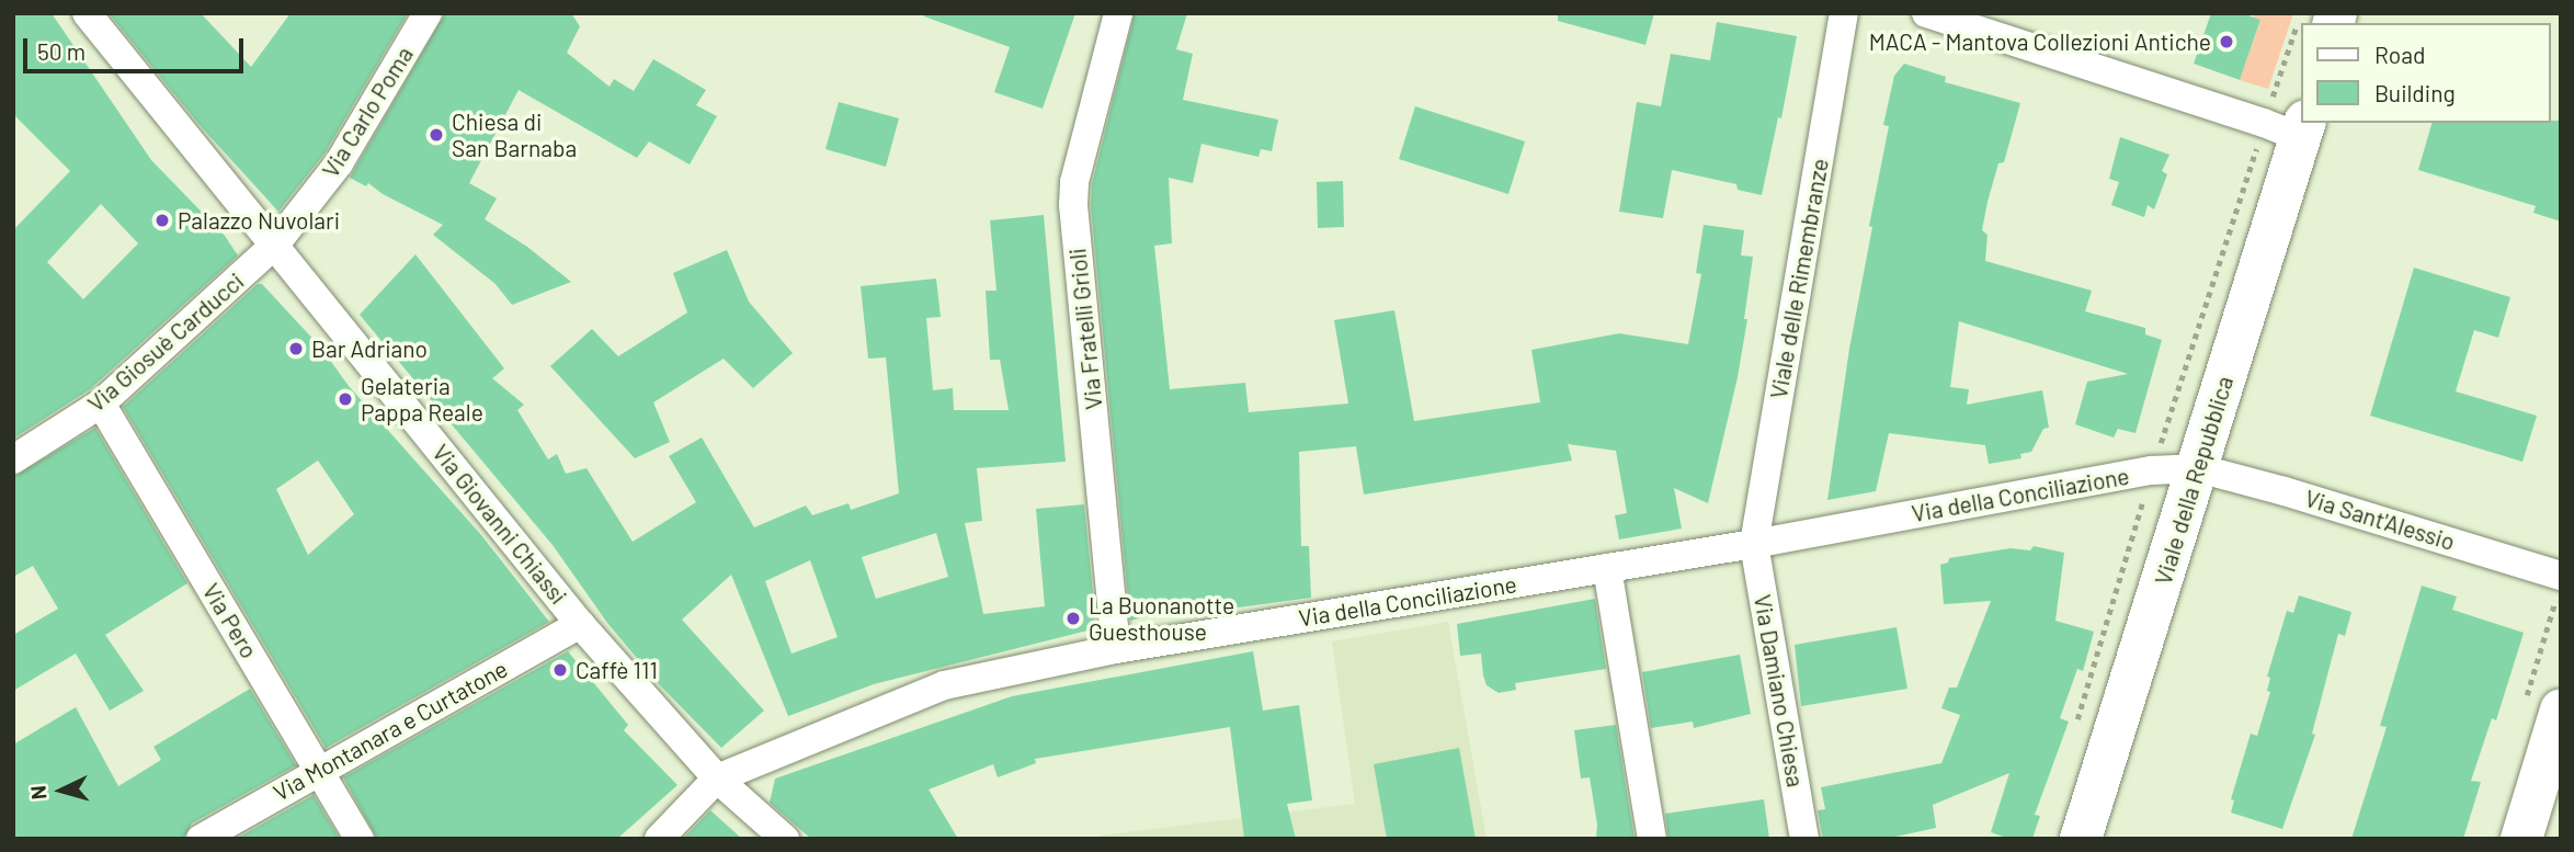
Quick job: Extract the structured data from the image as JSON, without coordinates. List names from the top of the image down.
{
  "streets": {
    "main road": ["Viale della Repubblica"],
    "street": [
      "Via Carlo Poma",
      "Viale delle Rimembranze",
      "Via Fratelli Grioli",
      "Via Giosuè Carducci",
      "Via della Conciliazione",
      "Via Sant'Alessio",
      "Via Giovanni Chiassi",
      "Via Pero",
      "Via Damiano Chiesa",
      "Via Montanara e Curtatone"
    ]
  },
  "crossings": [
    ["Via Carlo Poma", "Via Giosuè Carducci"],
    ["Via Carlo Poma", "Via Giovanni Chiassi"],
    ["Viale delle Rimembranze", "Via della Conciliazione"],
    ["Viale delle Rimembranze", "Via Damiano Chiesa"],
    ["Via Fratelli Grioli", "Via della Conciliazione"],
    ["Via Giosuè Carducci", "Via Giovanni Chiassi"],
    ["Via Giosuè Carducci", "Via Pero"],
    ["Viale della Repubblica", "Via della Conciliazione"],
    ["Viale della Repubblica", "Via Sant'Alessio"],
    ["Via della Conciliazione", "Via Sant'Alessio"],
    ["Via della Conciliazione", "Via Giovanni Chiassi"],
    ["Via della Conciliazione", "Via Damiano Chiesa"],
    ["Via Giovanni Chiassi", "Via Montanara e Curtatone"],
    ["Via Pero", "Via Montanara e Curtatone"]
  ],
  "places": [
    "MACA - Mantova Collezioni Antiche",
    "Chiesa di San Barnaba",
    "Palazzo Nuvolari",
    "Bar Adriano",
    "Gelateria Pappa Reale",
    "La Buonanotte Guesthouse",
    "Caffè 111"
  ],
  "legend": ["Road", "Building"],
  "scale_bar": "50 m",
  "north": "left"
}
